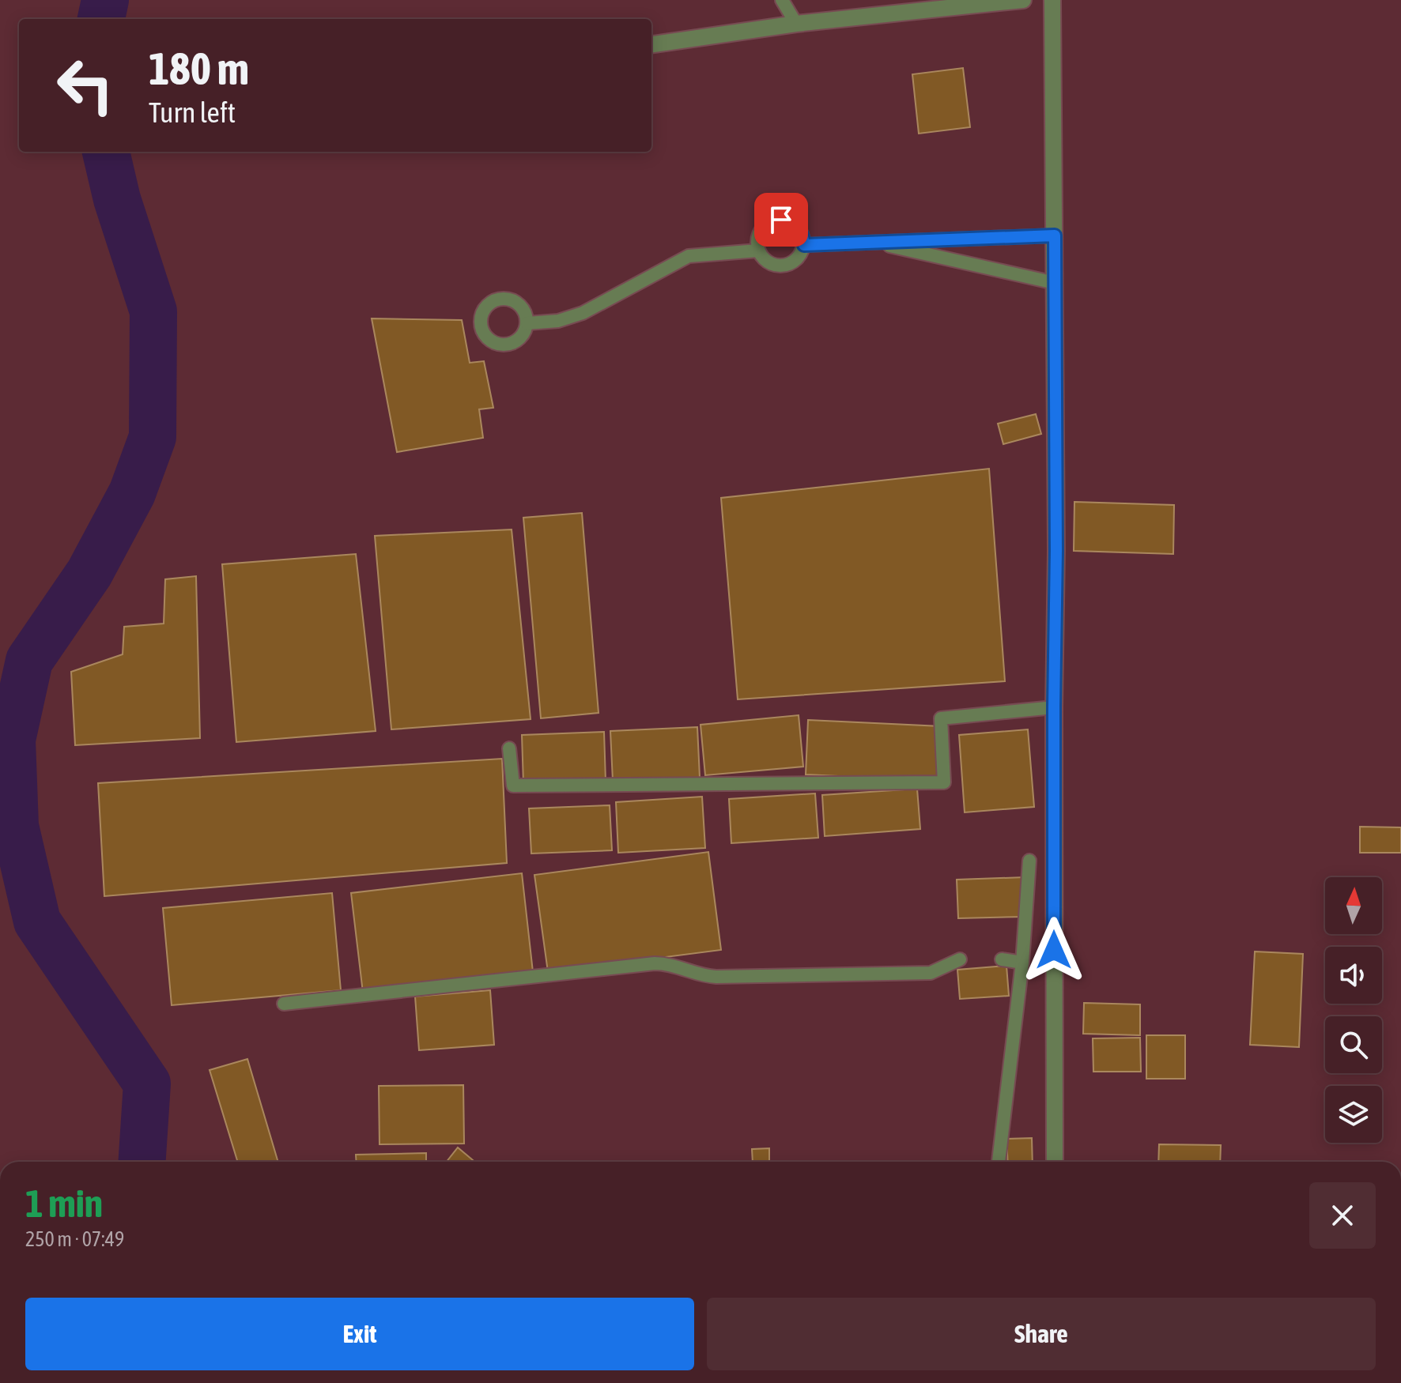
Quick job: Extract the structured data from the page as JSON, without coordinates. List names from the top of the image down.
{
  "north": "top",
  "page": {
    "turn": ["180 m", "Turn left"],
    "heading": ["1 min", "250 m · 07:49"],
    "buttons": ["Exit", "Share"]
  }
}
